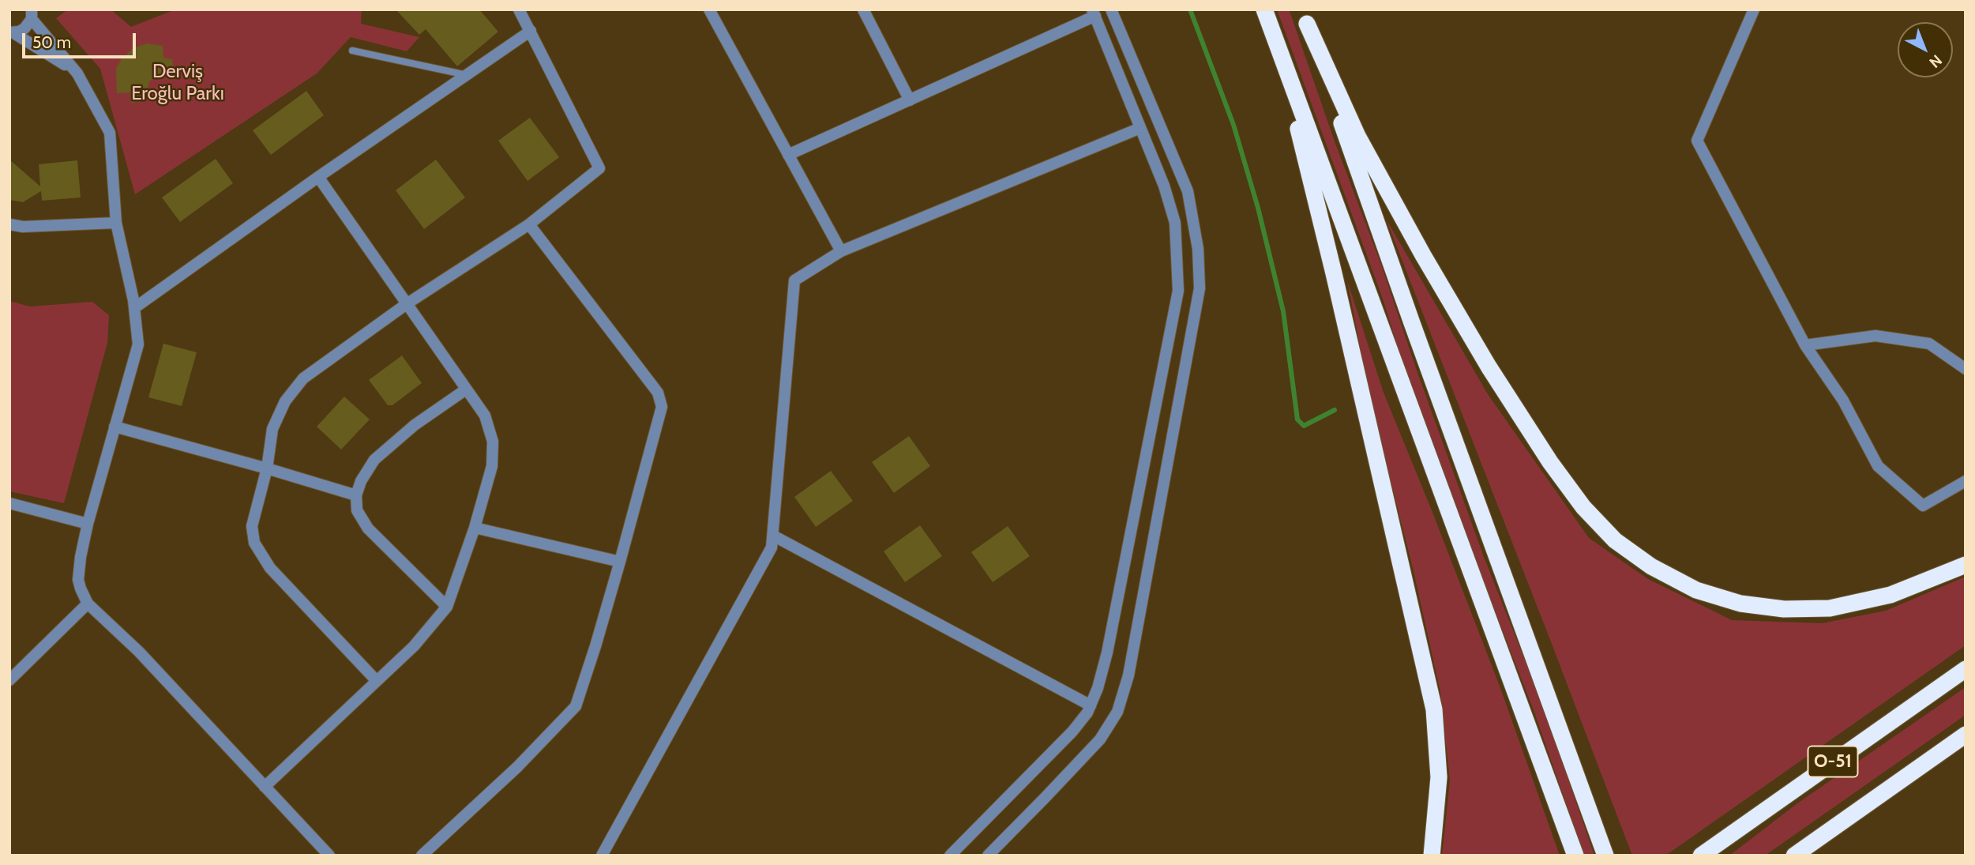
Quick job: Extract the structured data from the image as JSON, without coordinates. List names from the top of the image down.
{
  "streets": {
    "highway": ["O-51"]
  },
  "parks": ["Derviş Eroğlu Parkı"],
  "scale_bar": "50 m",
  "north": "bottom right"
}
